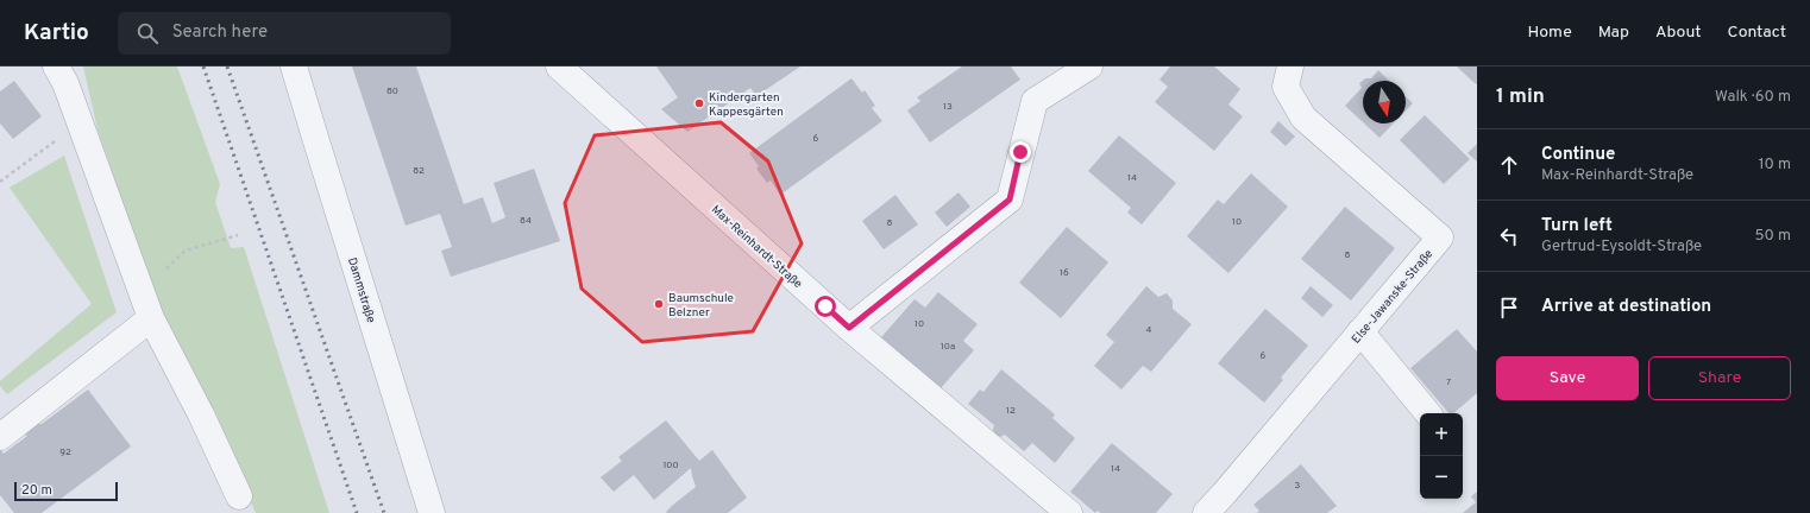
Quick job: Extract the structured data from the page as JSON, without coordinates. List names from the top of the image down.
{
  "streets": {
    "street": ["Max-Reinhardt-Straße", "Dammstraße", "Else-Jawanske-Straße"]
  },
  "places": ["Kindergarten Kappesgärten", "Baumschule Belzner"],
  "house_numbers": [
    "80",
    "13",
    "6",
    "82",
    "14",
    "84",
    "10",
    "8",
    "8",
    "16",
    "10",
    "4",
    "10a",
    "6",
    "7",
    "12",
    "92",
    "100",
    "14",
    "3"
  ],
  "scale_bar": "20 m",
  "north": "bottom",
  "page": {
    "header": "Kartio",
    "search": "Search here",
    "nav": [
      "Home",
      "Map",
      "About",
      "Contact"
    ],
    "heading": ["1 min", "Walk · 60 m"],
    "list": [
      ["Continue", "Max-Reinhardt-Straße", "10 m"],
      ["Turn left", "Gertrud-Eysoldt-Straße", "50 m"],
      "Arrive at destination"
    ],
    "buttons": ["Save", "Share"],
    "map_buttons": ["+", "−"],
    "scale": "20 m"
  }
}
